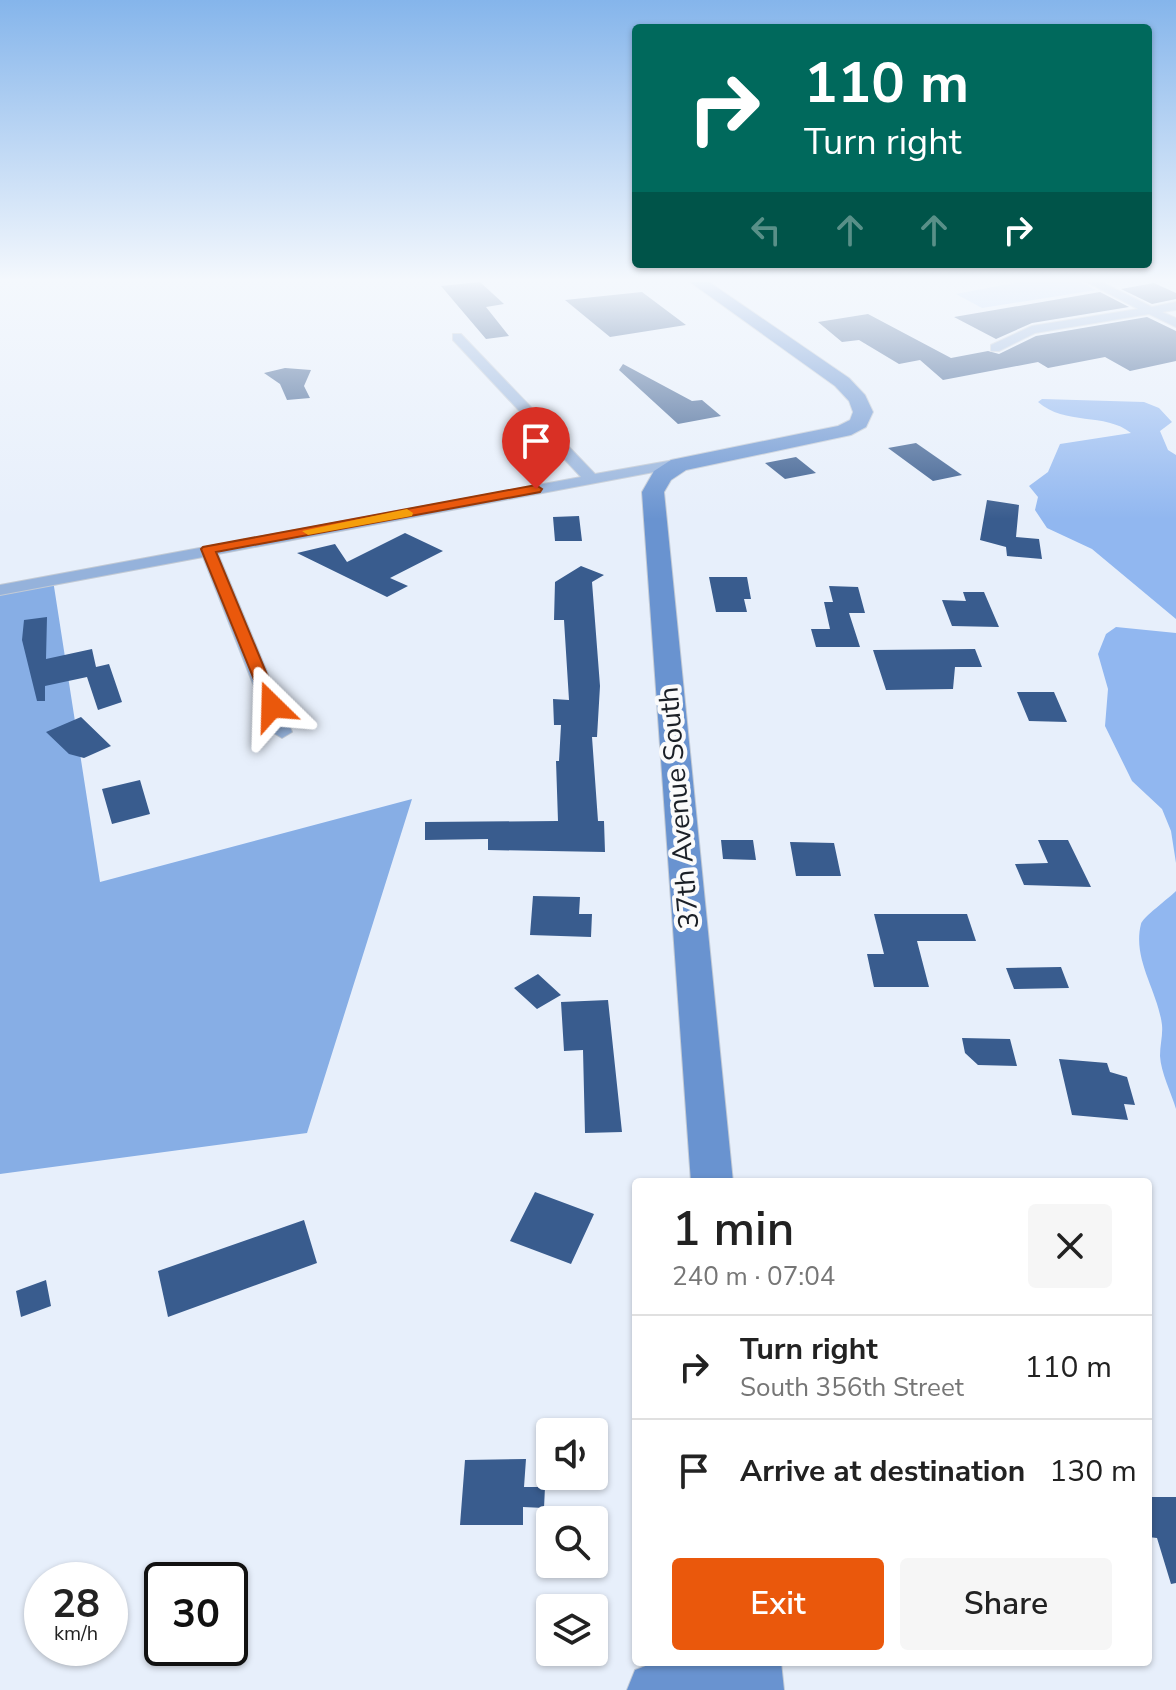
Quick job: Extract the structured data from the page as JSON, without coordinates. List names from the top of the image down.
{
  "streets": {
    "street": ["37th Avenue South"]
  },
  "page": {
    "turn": ["110 m", "Turn right"],
    "heading": ["1 min", "240 m · 07:04"],
    "list": [
      {
        "name": "Turn right",
        "note": "South 356th Street",
        "value": "110 m"
      },
      {
        "name": "Arrive at destination",
        "value": "130 m"
      }
    ],
    "buttons": ["Exit", "Share"],
    "speed": "28 km/h",
    "limit": "30"
  }
}
